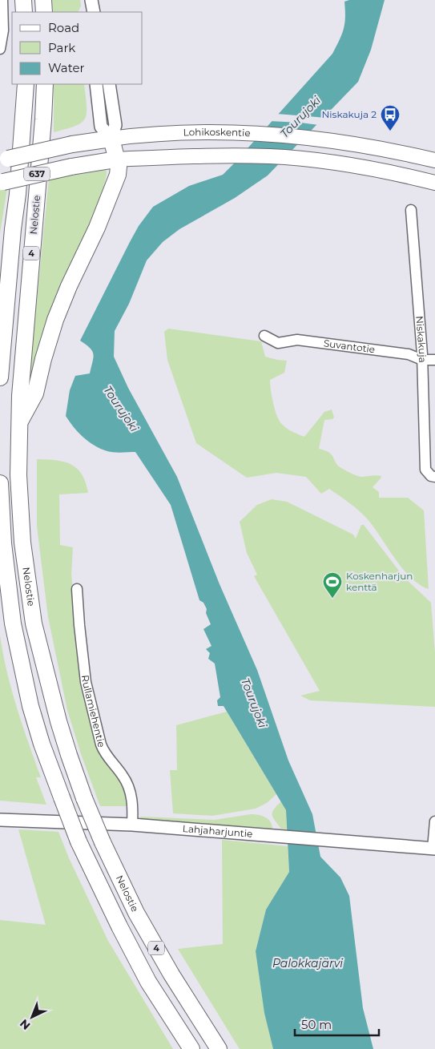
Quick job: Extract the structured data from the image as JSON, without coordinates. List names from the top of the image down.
{
  "streets": {
    "main road": [
      "Lohikoskentie",
      "637",
      "Nelostie",
      "4"
    ],
    "street": [
      "Niskakuja",
      "Suvantotie",
      "Rullamiehentie",
      "Lahjaharjuntie"
    ]
  },
  "crossings": [
    ["Niskakuja", "Suvantotie"],
    ["Rullamiehentie", "Lahjaharjuntie"]
  ],
  "water": ["Tourujoki", "Palokkajärvi"],
  "places": {
    "bus stop": ["Niskakuja 2"],
    "sports": ["Koskenharjun kenttä"]
  },
  "legend": ["Road", "Park", "Water"],
  "scale_bar": "50 m",
  "north": "bottom left"
}
